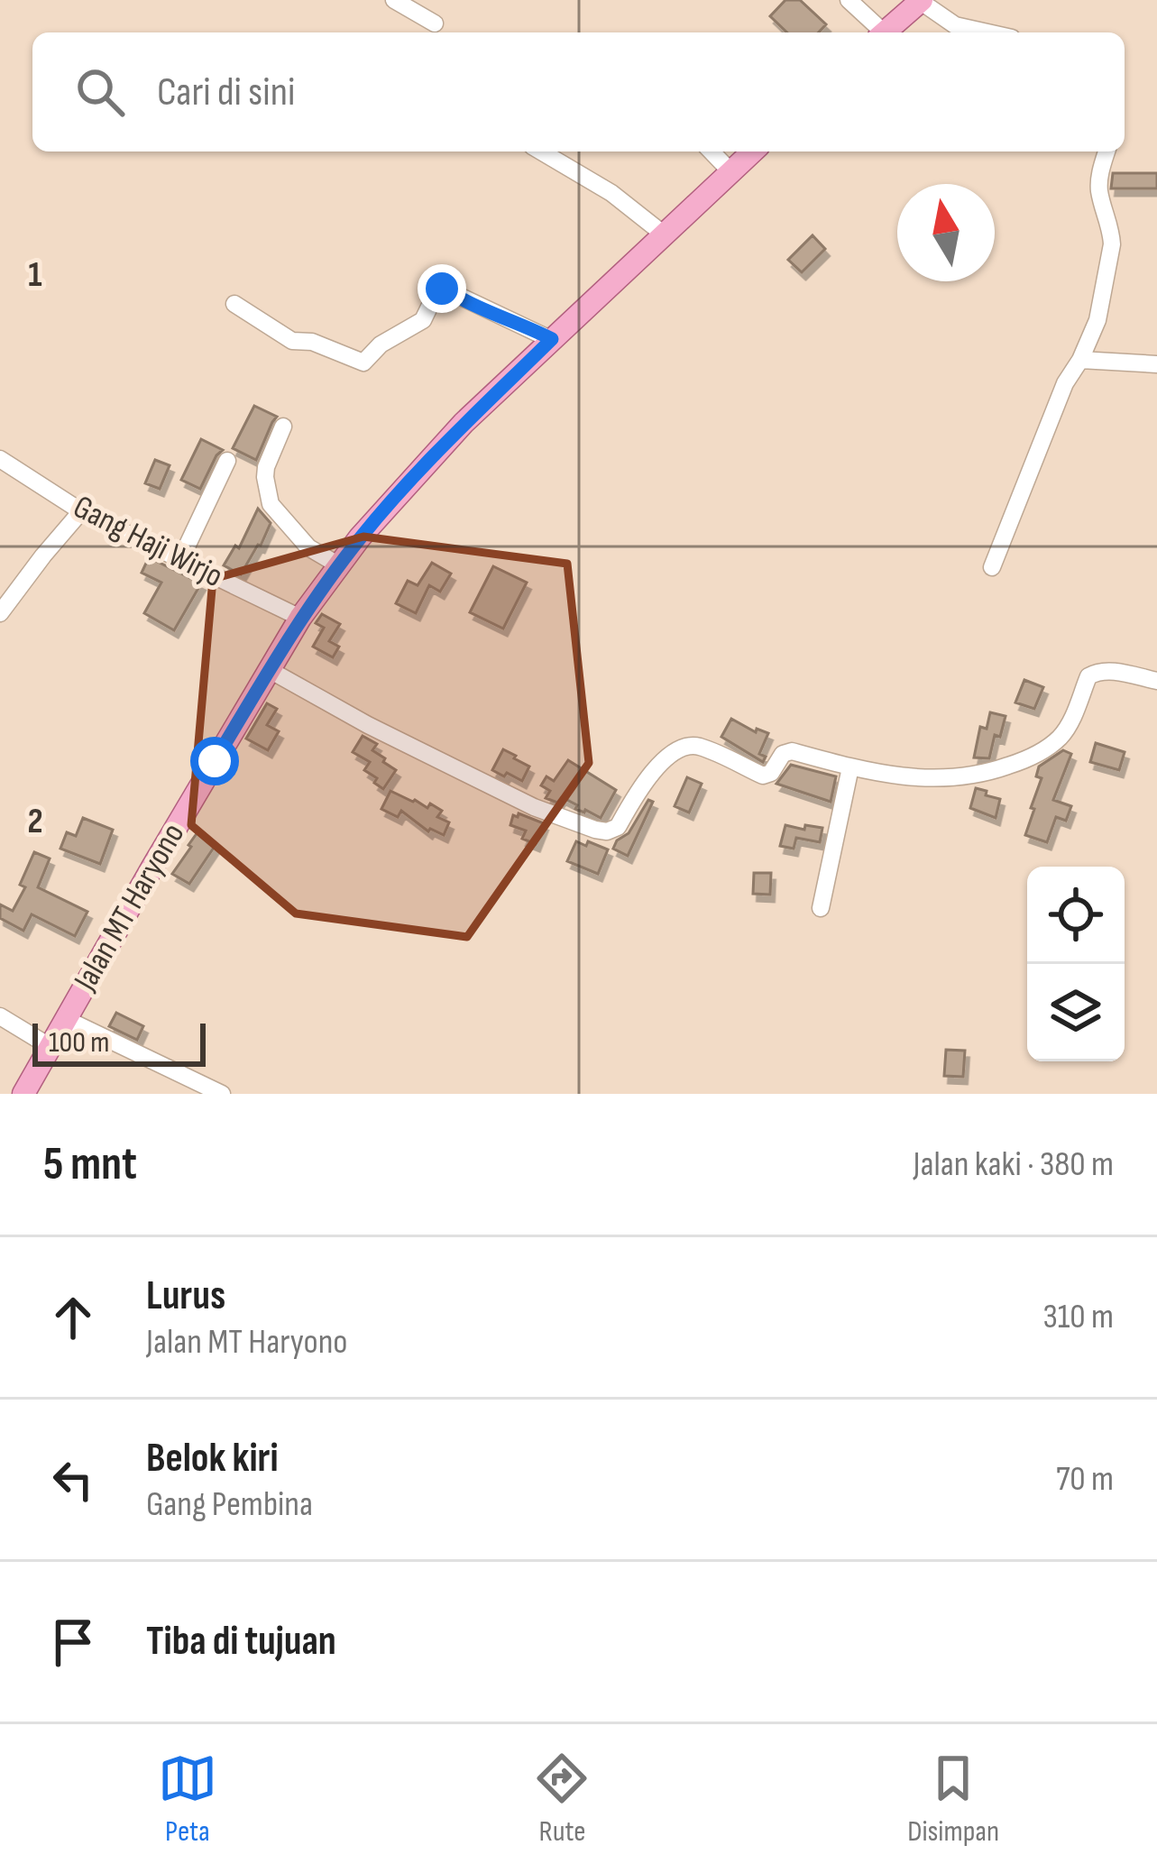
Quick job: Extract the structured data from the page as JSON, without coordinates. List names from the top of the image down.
{
  "streets": {
    "main road": ["Jalan MT Haryono"],
    "street": ["Gang Haji Wirjo"]
  },
  "crossings": [
    ["Gang Haji Wirjo", "Jalan MT Haryono"]
  ],
  "scale_bar": "100 m",
  "north": "top",
  "page": {
    "search": "Cari di sini",
    "scale": "100 m",
    "heading": ["5 mnt", "Jalan kaki · 380 m"],
    "list": [
      ["Lurus", "Jalan MT Haryono", "310 m"],
      ["Belok kiri", "Gang Pembina", "70 m"],
      "Tiba di tujuan"
    ],
    "nav": ["Peta", "Rute", "Disimpan"]
  },
  "grid": {
    "rows": ["1", "2"]
  }
}
